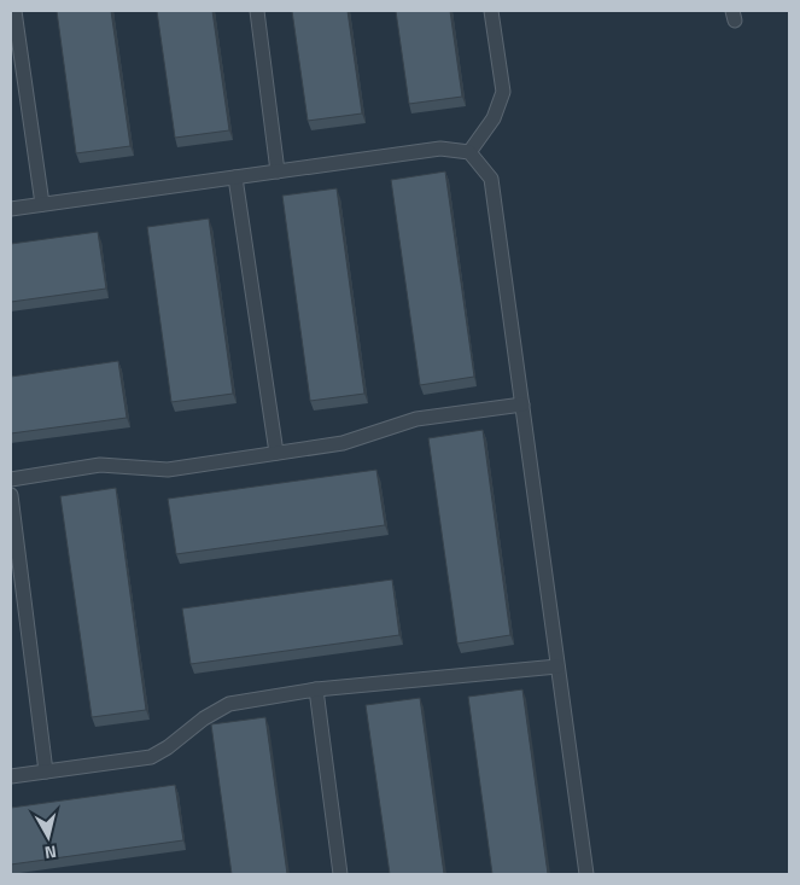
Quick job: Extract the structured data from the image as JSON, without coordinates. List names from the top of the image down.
{
  "north": "bottom"
}
